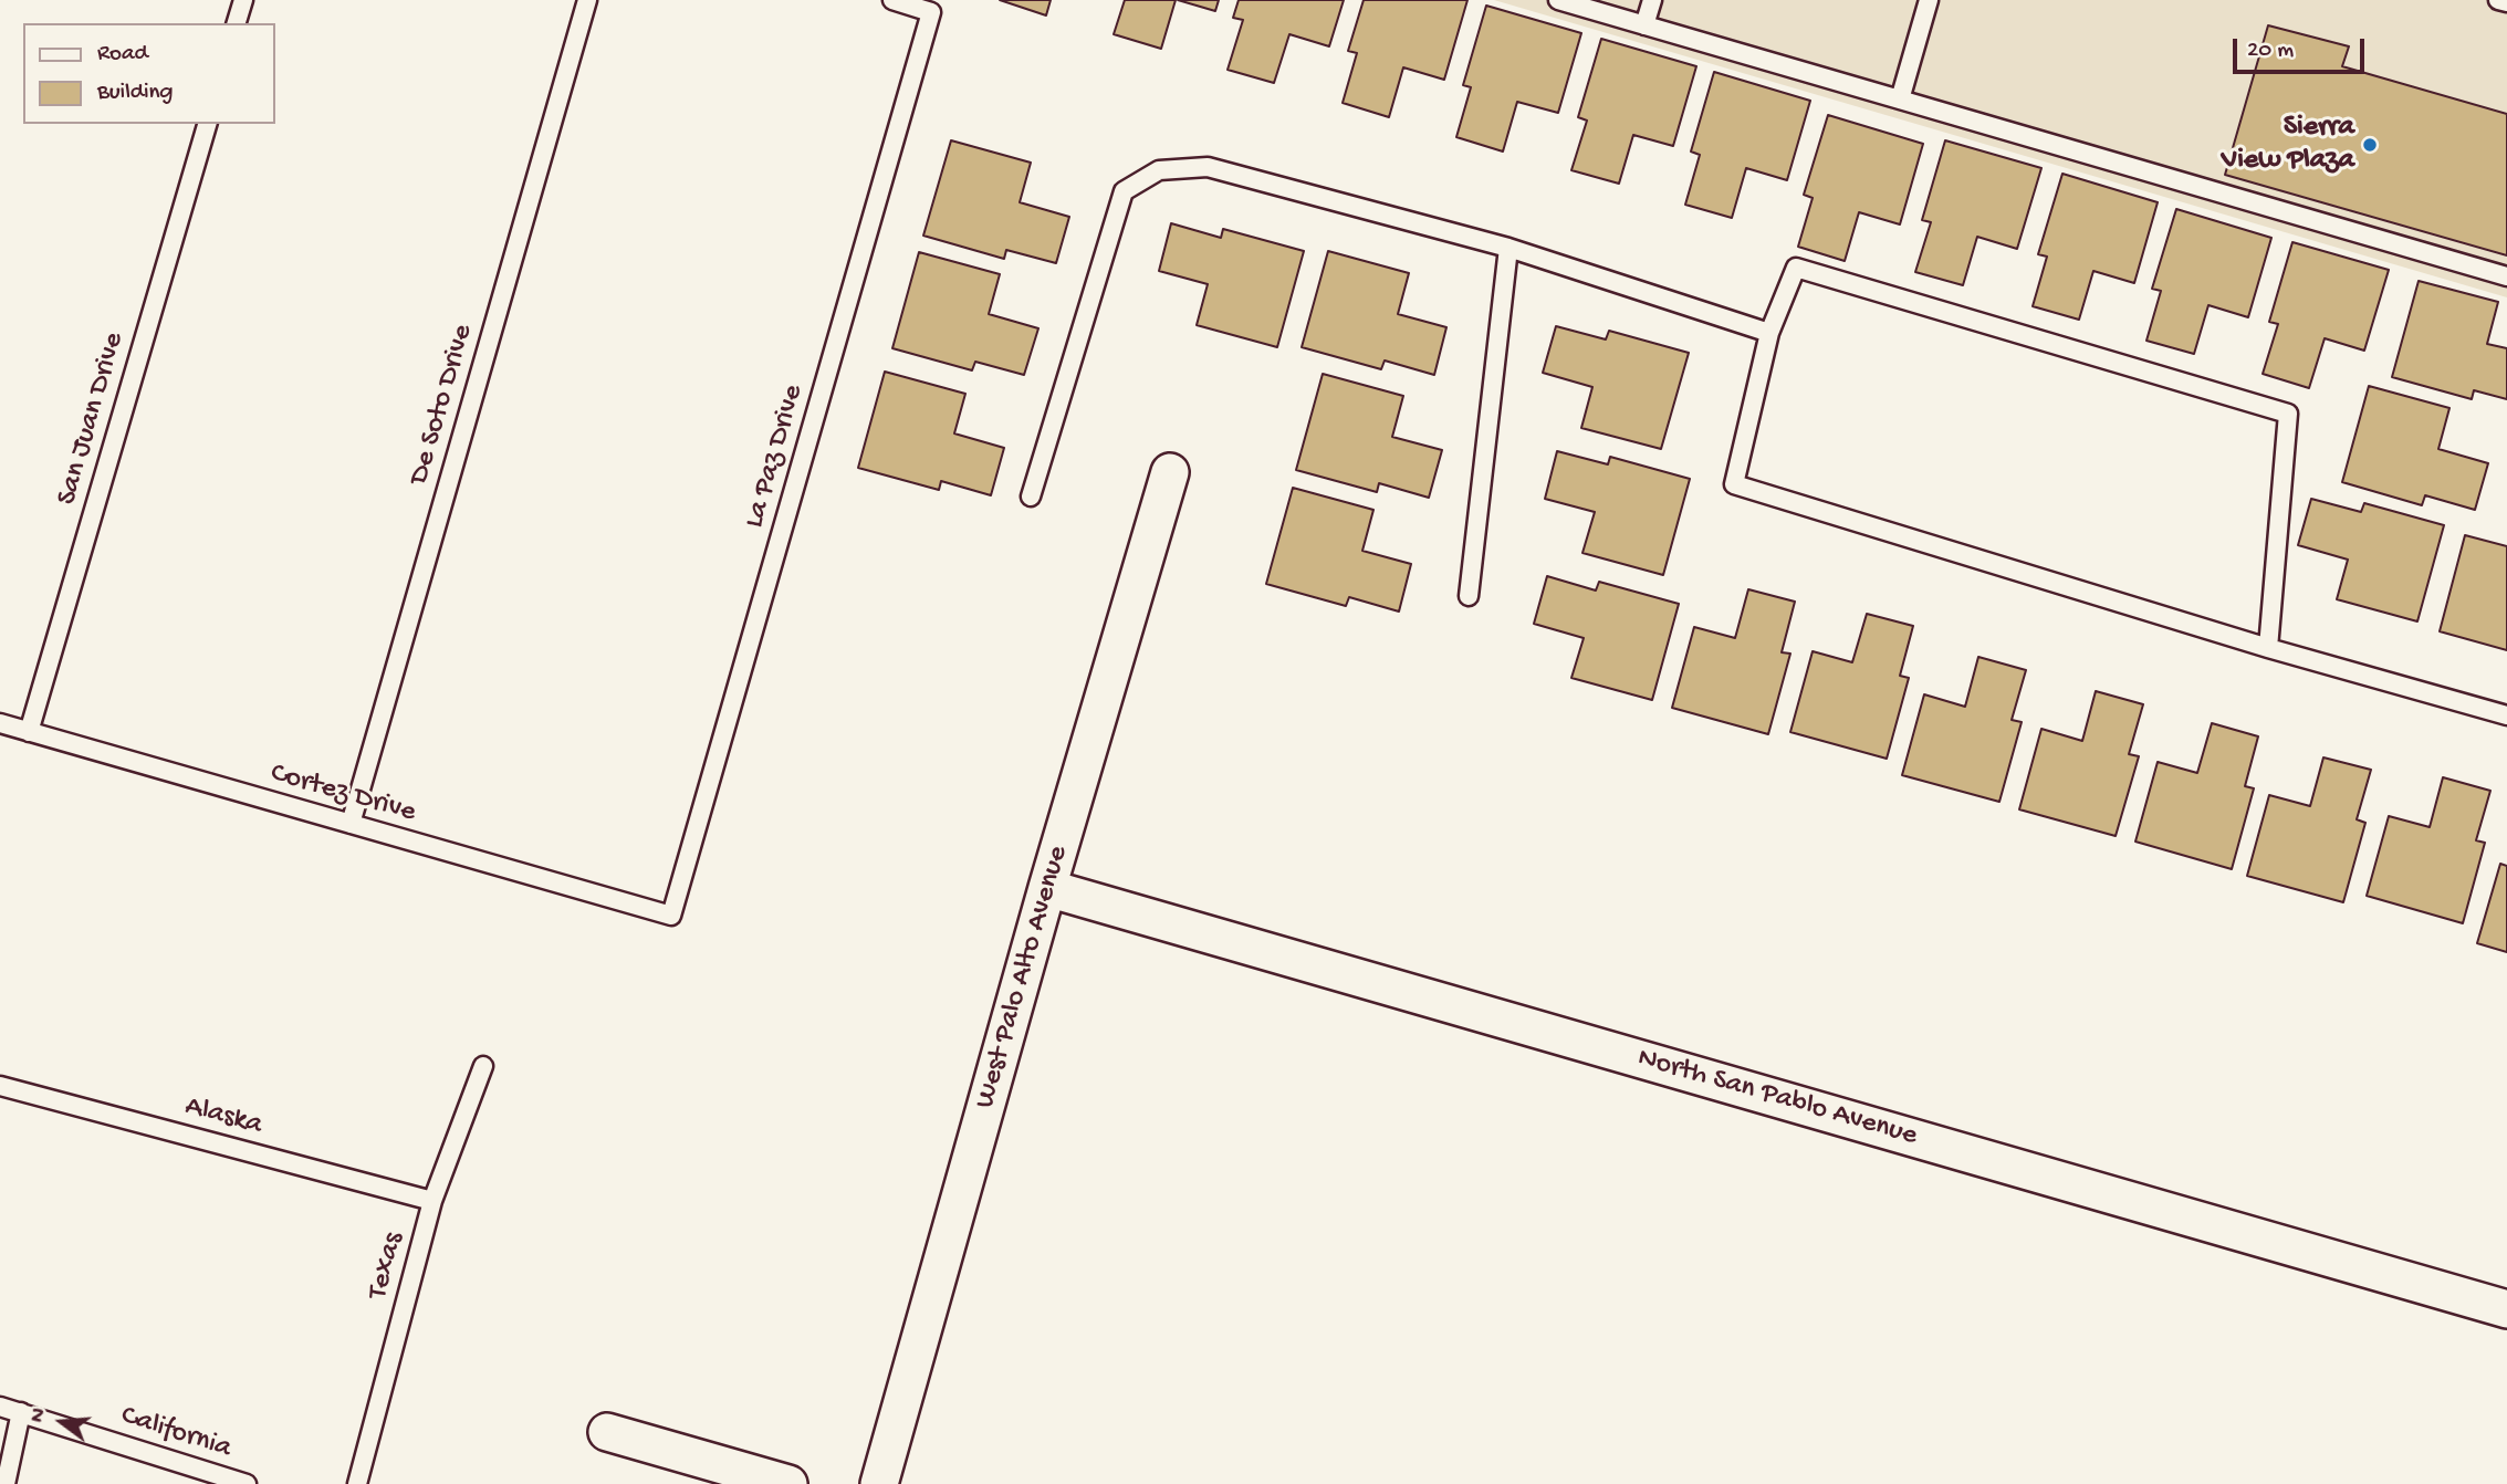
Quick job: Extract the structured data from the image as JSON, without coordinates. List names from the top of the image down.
{
  "streets": {
    "street": ["West Palo Alto Avenue", "North San Pablo Avenue"],
    "lane": [
      "De Soto Drive",
      "San Juan Drive",
      "La Paz Drive",
      "Cortez Drive",
      "Alaska",
      "Texas",
      "California"
    ]
  },
  "crossings": [
    ["De Soto Drive", "Cortez Drive"],
    ["San Juan Drive", "Cortez Drive"],
    ["La Paz Drive", "Cortez Drive"],
    ["West Palo Alto Avenue", "North San Pablo Avenue"],
    ["Alaska", "Texas"]
  ],
  "places": ["Sierra View Plaza"],
  "legend": ["Road", "Building"],
  "scale_bar": "20 m",
  "north": "left"
}
